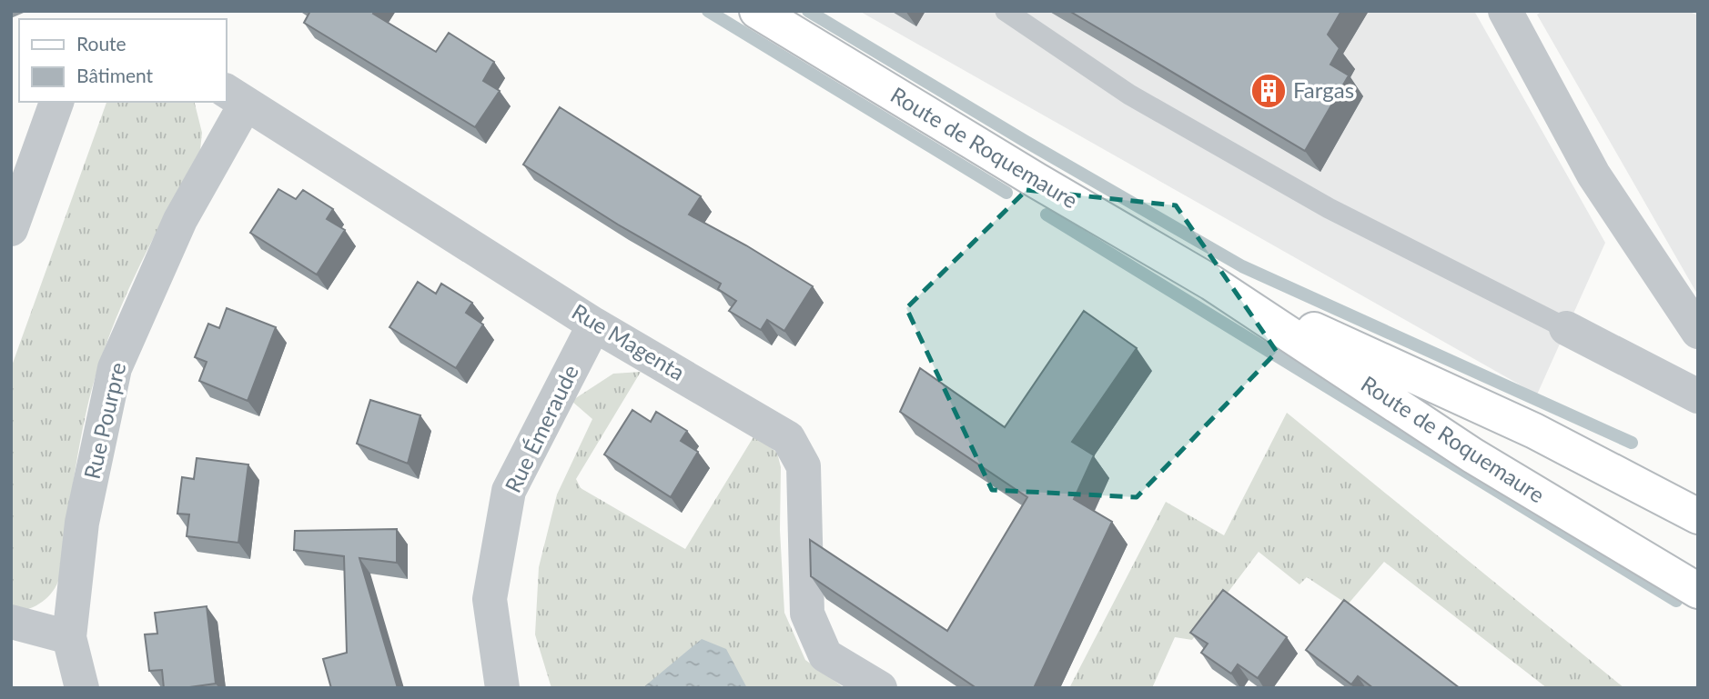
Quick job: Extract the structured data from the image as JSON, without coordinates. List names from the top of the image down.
{
  "streets": {
    "main road": ["Route de Roquemaure"],
    "street": ["Rue Magenta", "Rue Pourpre", "Rue Émeraude"]
  },
  "crossings": [
    ["Rue Magenta", "Rue Pourpre"],
    ["Rue Magenta", "Rue Émeraude"]
  ],
  "places": {
    "building": ["Fargas"]
  },
  "legend": ["Route", "Bâtiment"]
}
